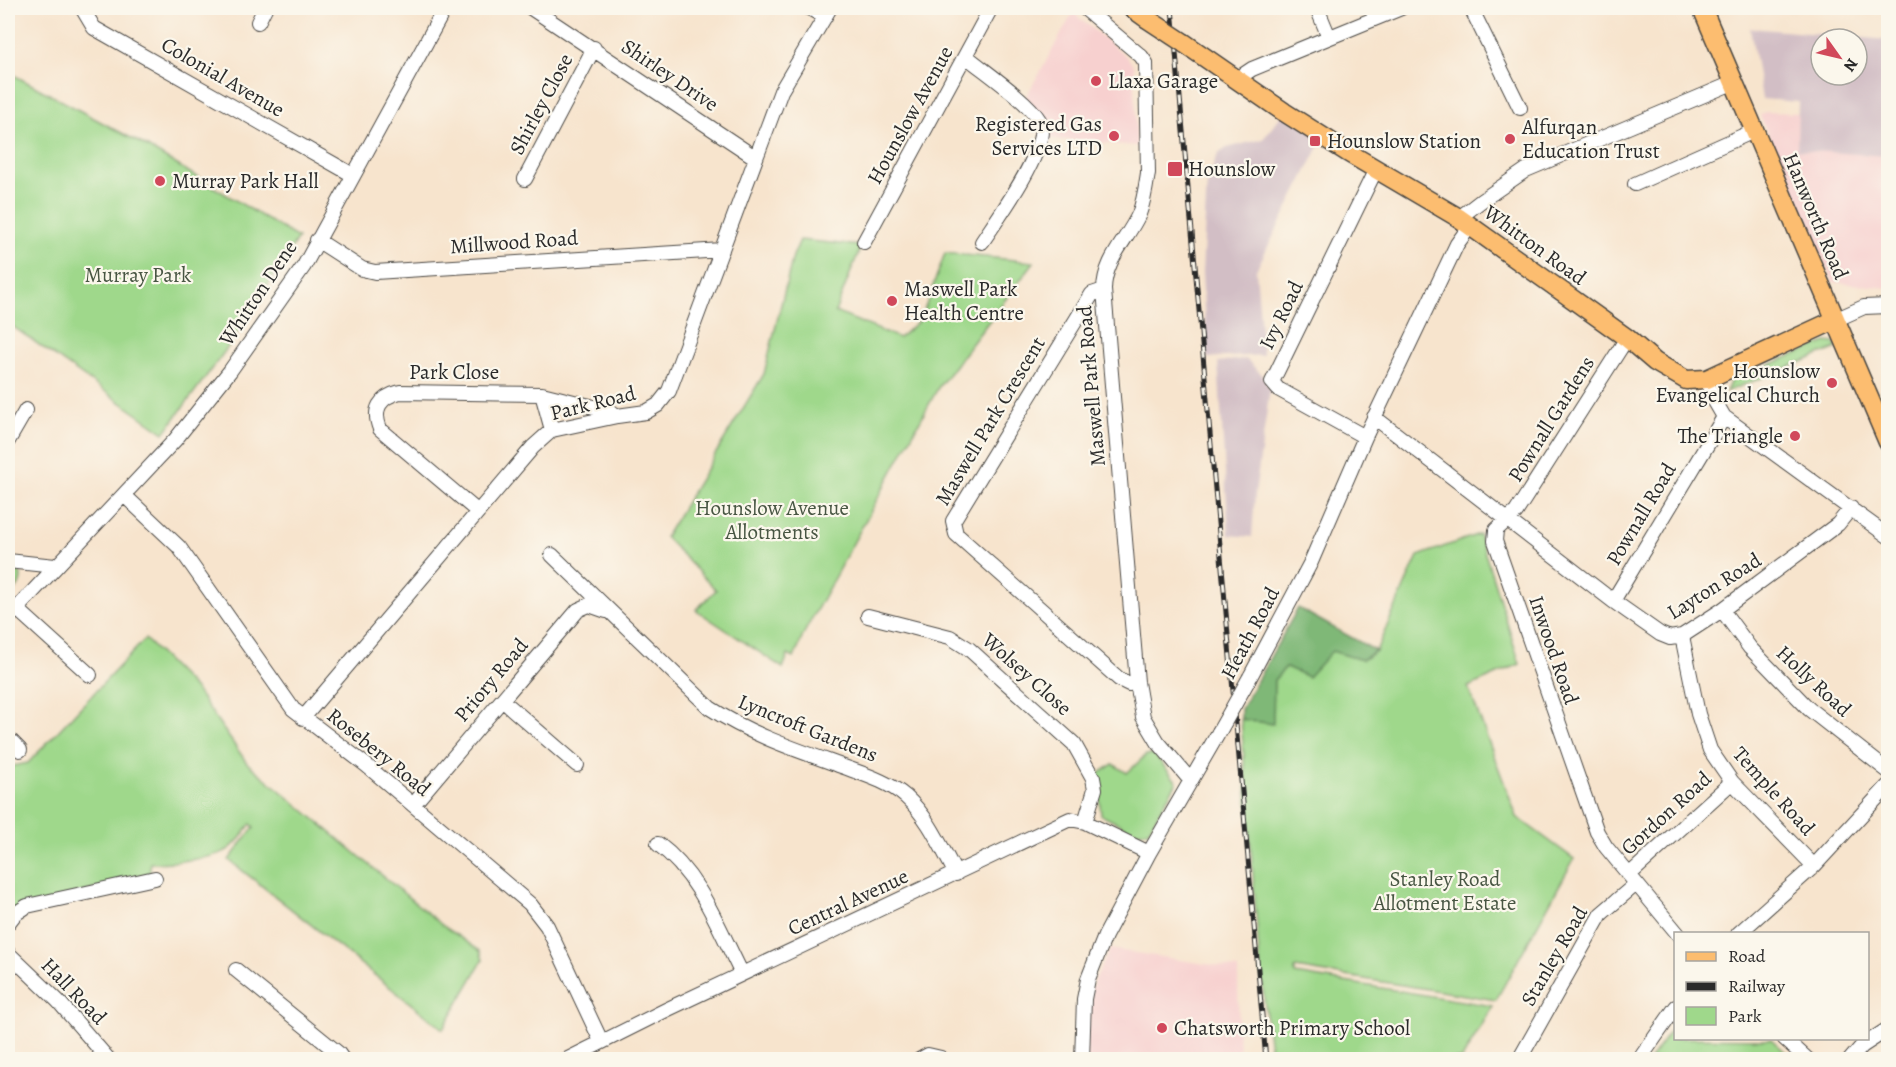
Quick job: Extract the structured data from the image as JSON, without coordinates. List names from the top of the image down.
{
  "streets": {
    "main road": ["Hanworth Road", "Whitton Road"],
    "street": [
      "Shirley Drive",
      "Colonial Avenue",
      "Shirley Close",
      "Hounslow Avenue",
      "Millwood Road",
      "Whitton Dene",
      "Ivy Road",
      "Park Close",
      "Maswell Park Road",
      "Park Road",
      "Pownall Gardens",
      "Maswell Park Crescent",
      "Pownall Road",
      "Layton Road",
      "Heath Road",
      "Inwood Road",
      "Wolsey Close",
      "Priory Road",
      "Holly Road",
      "Lyncroft Gardens",
      "Rosebery Road",
      "Temple Road",
      "Gordon Road",
      "Central Avenue",
      "Stanley Road",
      "Hall Road"
    ]
  },
  "crossings": [
    ["Shirley Drive", "Shirley Close"],
    ["Shirley Drive", "Park Road"],
    ["Colonial Avenue", "Whitton Dene"],
    ["Hanworth Road", "Heath Road"],
    ["Millwood Road", "Whitton Dene"],
    ["Millwood Road", "Park Road"],
    ["Whitton Road", "Ivy Road"],
    ["Whitton Road", "Pownall Gardens"],
    ["Whitton Road", "Heath Road"],
    ["Whitton Dene", "Rosebery Road"],
    ["Ivy Road", "Heath Road"],
    ["Park Close", "Park Road"],
    ["Maswell Park Road", "Maswell Park Crescent"],
    ["Maswell Park Road", "Heath Road"],
    ["Park Road", "Rosebery Road"],
    ["Pownall Gardens", "Layton Road"],
    ["Pownall Gardens", "Inwood Road"],
    ["Pownall Road", "Layton Road"],
    ["Layton Road", "Inwood Road"],
    ["Layton Road", "Holly Road"],
    ["Layton Road", "Temple Road"],
    ["Inwood Road", "Gordon Road"],
    ["Inwood Road", "Stanley Road"],
    ["Wolsey Close", "Central Avenue"],
    ["Priory Road", "Lyncroft Gardens"],
    ["Priory Road", "Rosebery Road"],
    ["Lyncroft Gardens", "Central Avenue"],
    ["Rosebery Road", "Central Avenue"],
    ["Temple Road", "Gordon Road"],
    ["Gordon Road", "Stanley Road"]
  ],
  "parks": ["Murray Park", "Hounslow Avenue Allotments", "Stanley Road Allotment Estate"],
  "places": {
    "other": [
      "Llaxa Garage",
      "Registered Gas Services LTD",
      "Alfurqan Education Trust",
      "Murray Park Hall",
      "Maswell Park Health Centre",
      "Hounslow Evangelical Church",
      "The Triangle",
      "Chatsworth Primary School"
    ],
    "transit": ["Hounslow Station", "Hounslow"]
  },
  "legend": ["Road", "Railway", "Park"],
  "north": "bottom right"
}
